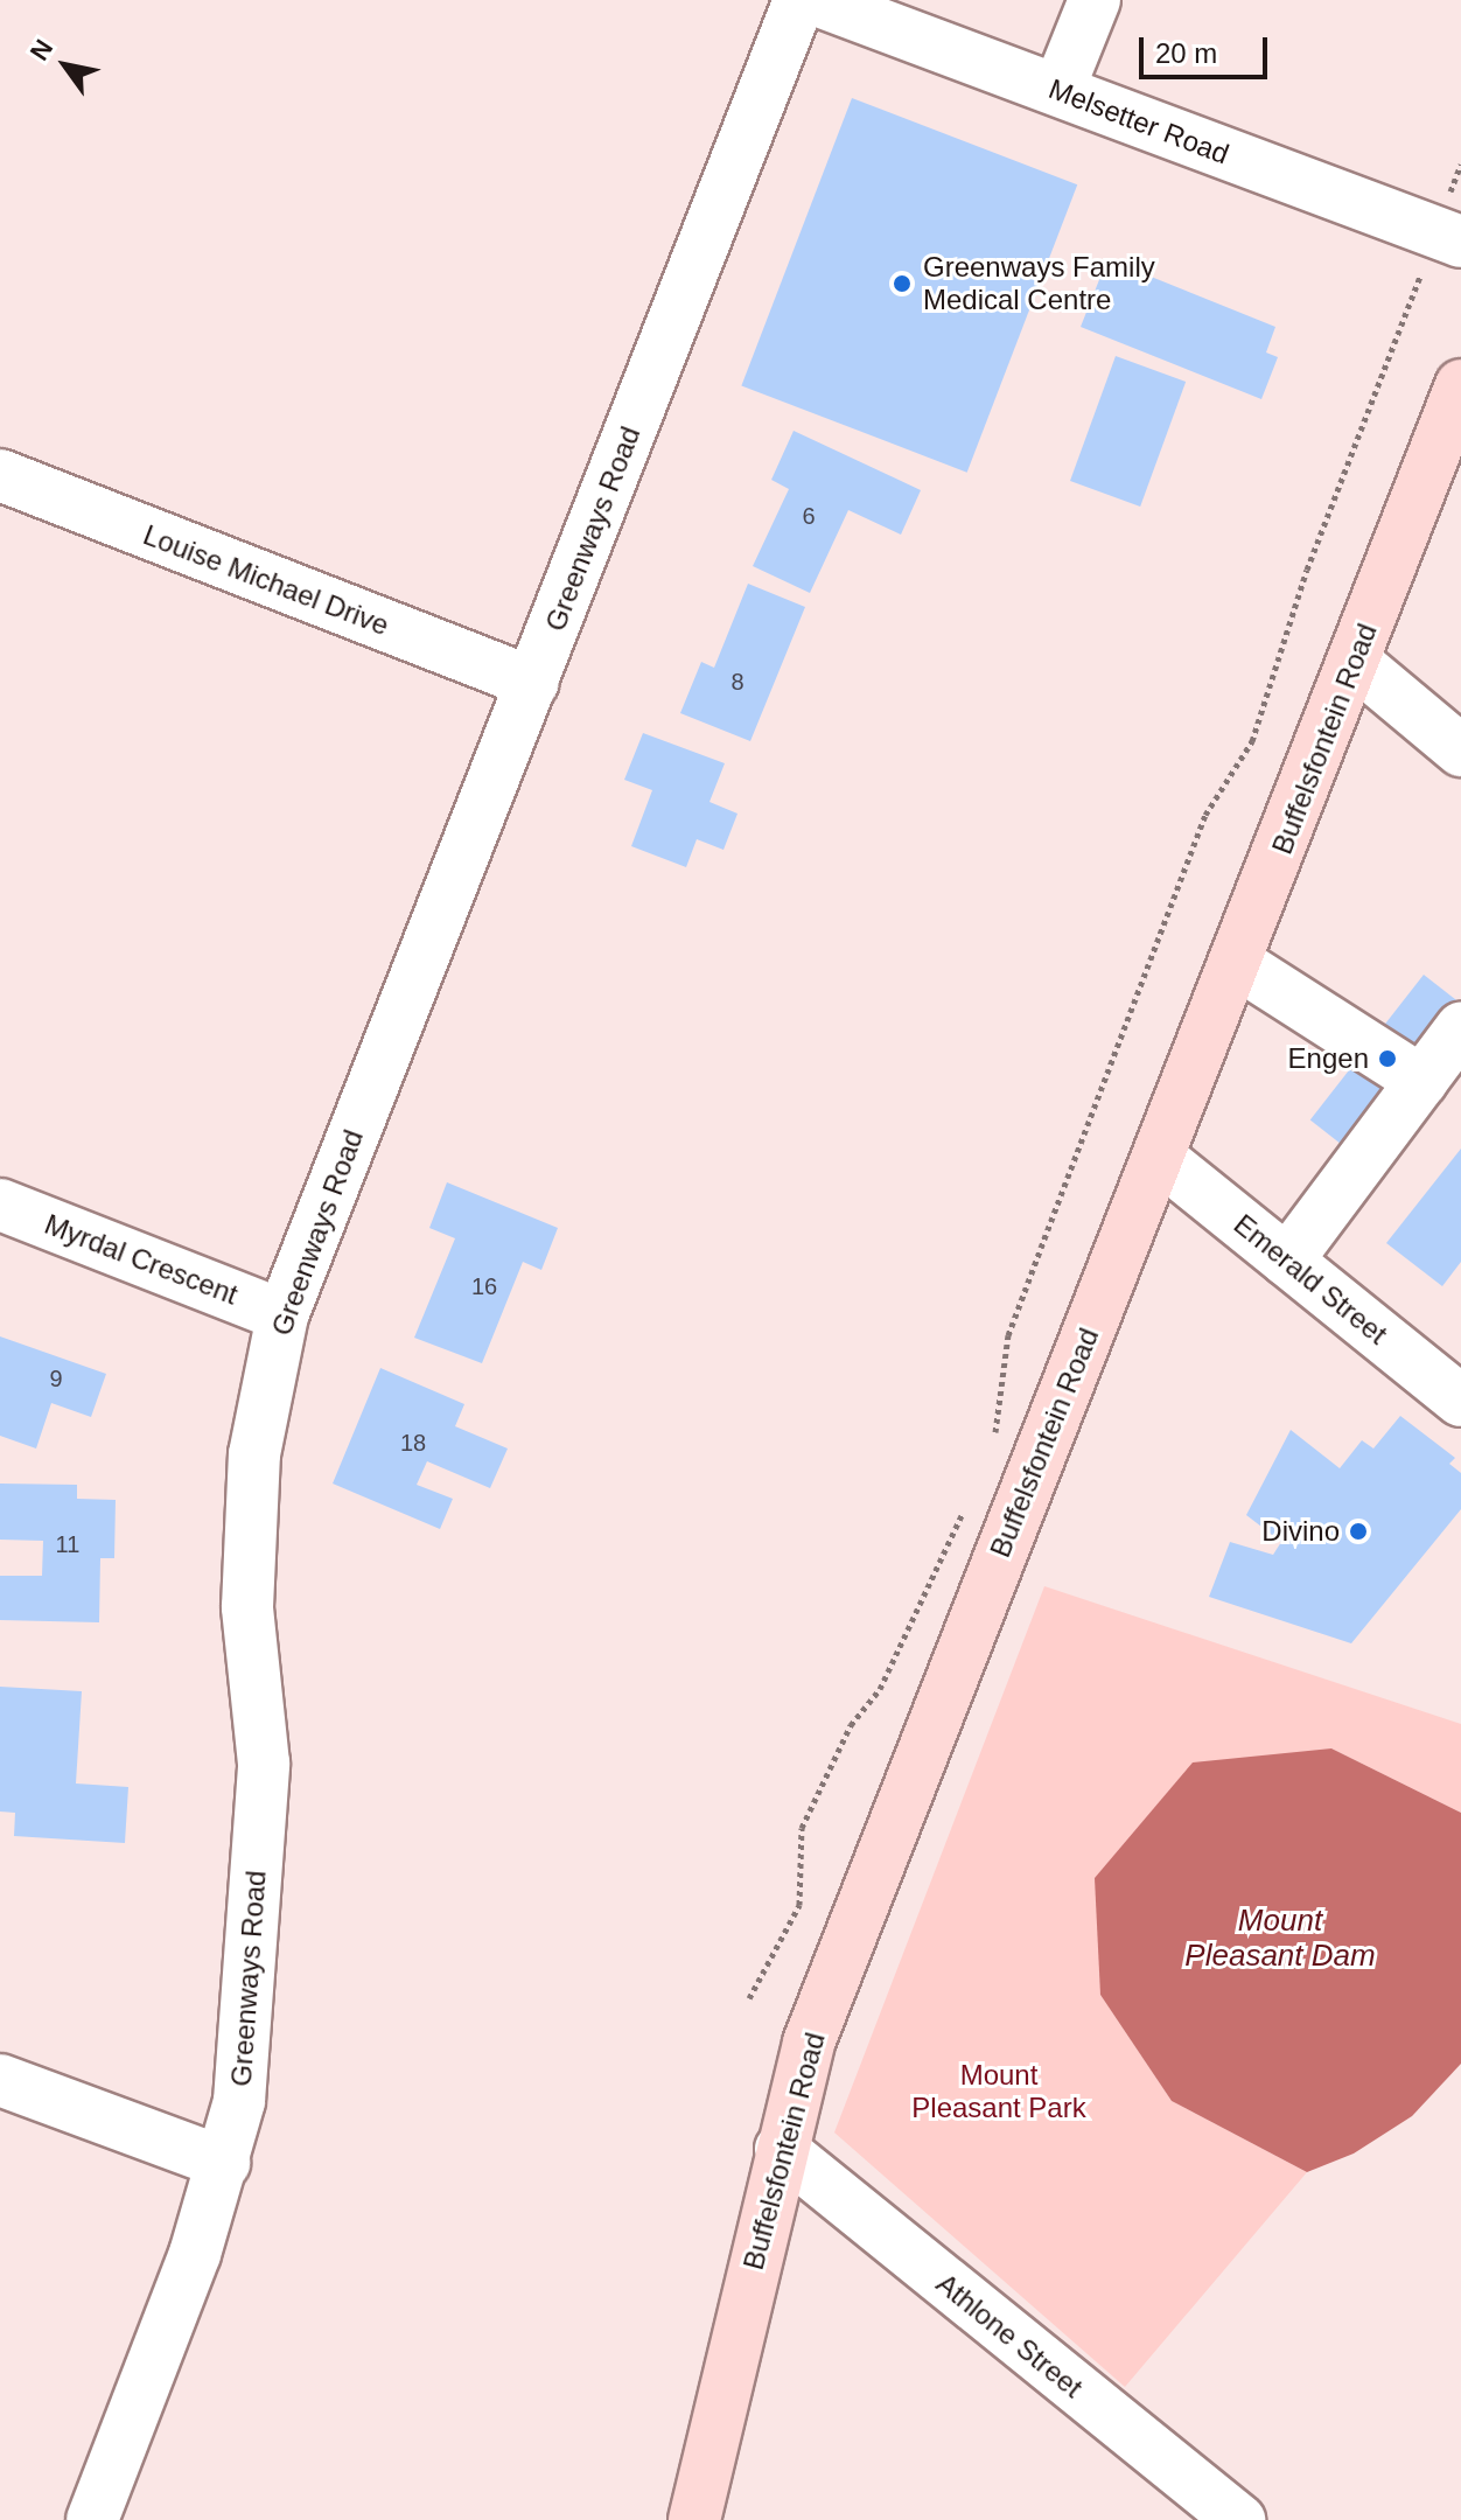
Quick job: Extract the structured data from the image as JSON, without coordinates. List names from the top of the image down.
{
  "streets": {
    "main road": ["Buffelsfontein Road"],
    "street": [
      "Melsetter Road",
      "Greenways Road",
      "Louise Michael Drive",
      "Myrdal Crescent",
      "Emerald Street",
      "Athlone Street"
    ]
  },
  "crossings": [
    ["Greenways Road", "Louise Michael Drive"],
    ["Greenways Road", "Myrdal Crescent"],
    ["Buffelsfontein Road", "Emerald Street"],
    ["Buffelsfontein Road", "Athlone Street"]
  ],
  "water": ["Mount Pleasant Dam"],
  "parks": ["Mount Pleasant Park"],
  "places": ["Greenways Family Medical Centre", "Engen", "Divino"],
  "house_numbers": [
    "6",
    "8",
    "16",
    "9",
    "18",
    "11"
  ],
  "scale_bar": "20 m",
  "north": "top left"
}
